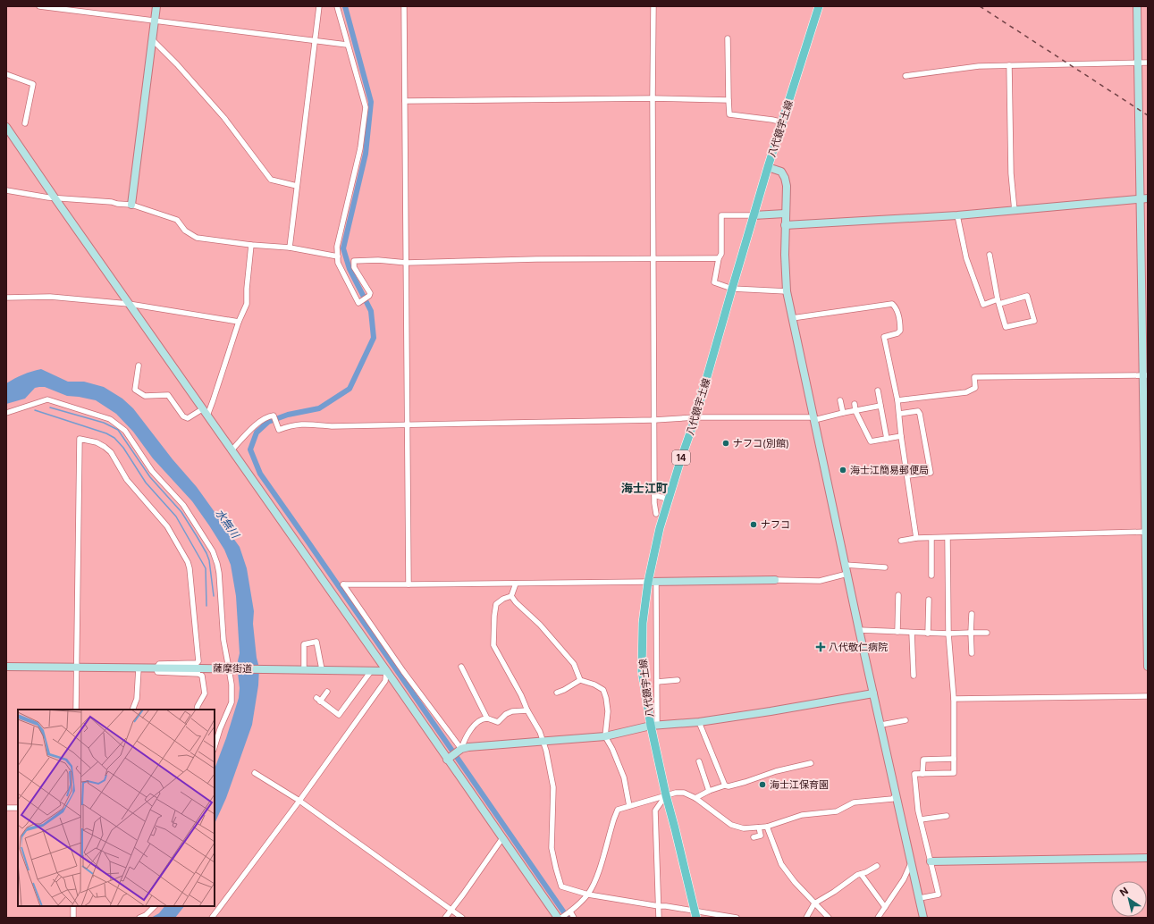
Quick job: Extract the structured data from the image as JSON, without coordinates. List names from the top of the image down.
{
  "streets": {
    "main road": ["八代鏡宇土線", "14"],
    "street": ["薩摩街道"]
  },
  "districts": ["海士江町"],
  "water": ["水無川"],
  "places": {
    "other": [
      "ナフコ(別館)",
      "海士江簡易郵便局",
      "ナフコ",
      "海士江保育園"
    ],
    "health": ["八代敬仁病院"]
  },
  "north": "top left"
}
